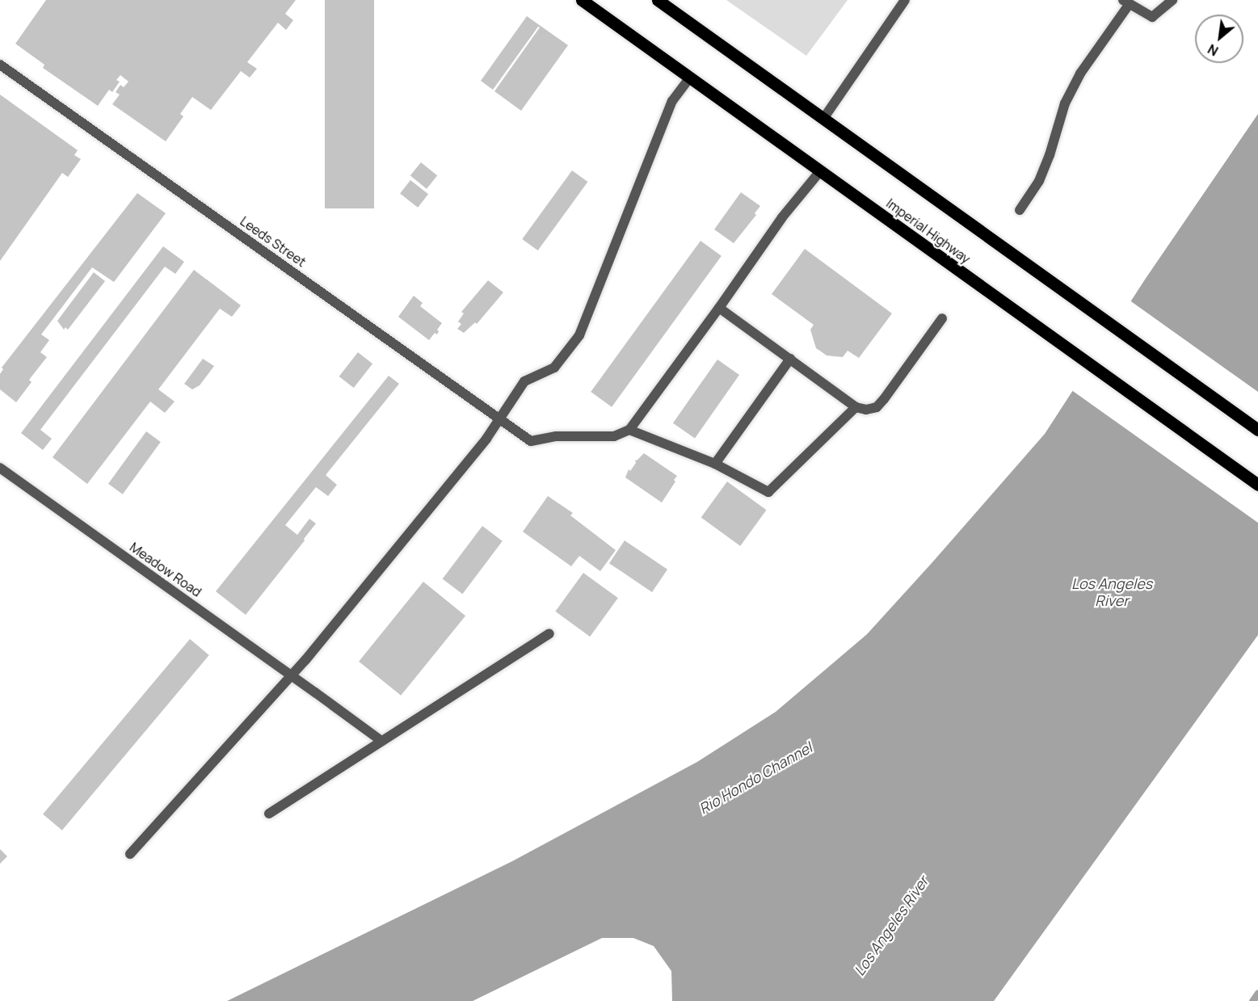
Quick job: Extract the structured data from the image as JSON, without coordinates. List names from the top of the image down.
{
  "streets": {
    "main road": ["Imperial Highway"],
    "street": ["Leeds Street", "Meadow Road"]
  },
  "water": ["Los Angeles River", "Rio Hondo Channel"],
  "north": "bottom left"
}
